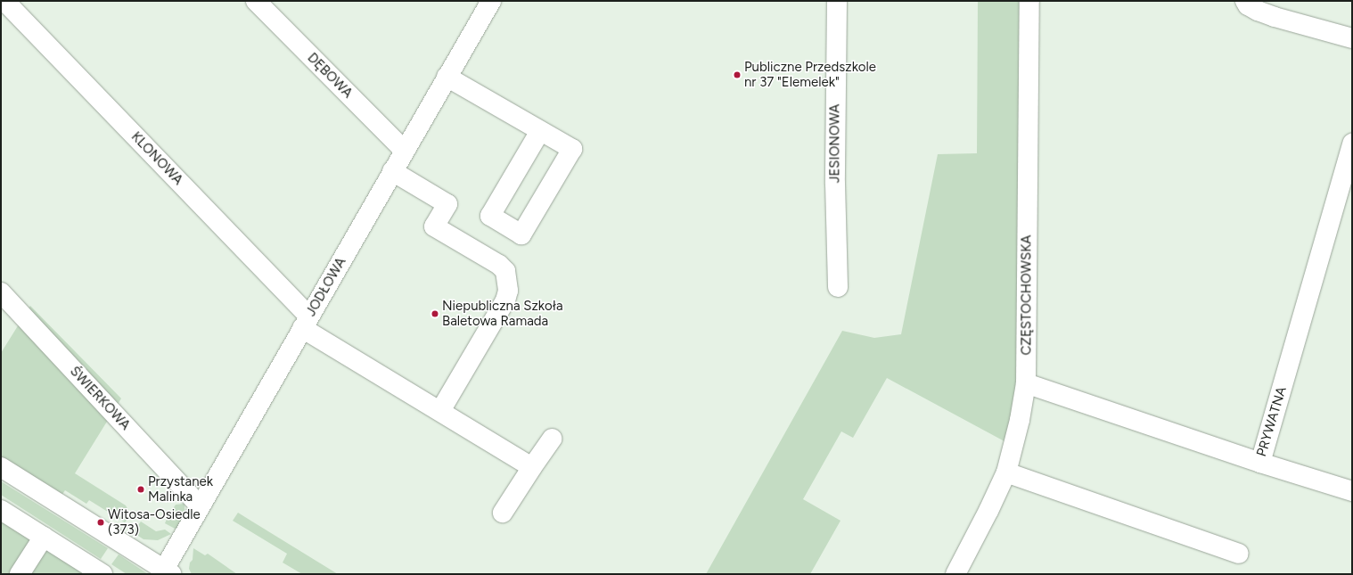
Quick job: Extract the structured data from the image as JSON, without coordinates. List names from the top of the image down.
{
  "streets": {
    "street": [
      "DĘBOWA",
      "JESIONOWA",
      "KLONOWA",
      "JODŁOWA",
      "CZĘSTOCHOWSKA",
      "ŚWIERKOWA",
      "PRYWATNA"
    ]
  },
  "crossings": [
    ["DĘBOWA", "JODŁOWA"],
    ["KLONOWA", "JODŁOWA"],
    ["JODŁOWA", "ŚWIERKOWA"],
    ["CZĘSTOCHOWSKA", "PRYWATNA"]
  ],
  "places": [
    "Publiczne Przedszkole nr 37 \"Elemelek\"",
    "Niepubliczna Szkoła Baletowa Ramada",
    "Przystanek Malinka",
    "Witosa-Osiedle (373)"
  ]
}
